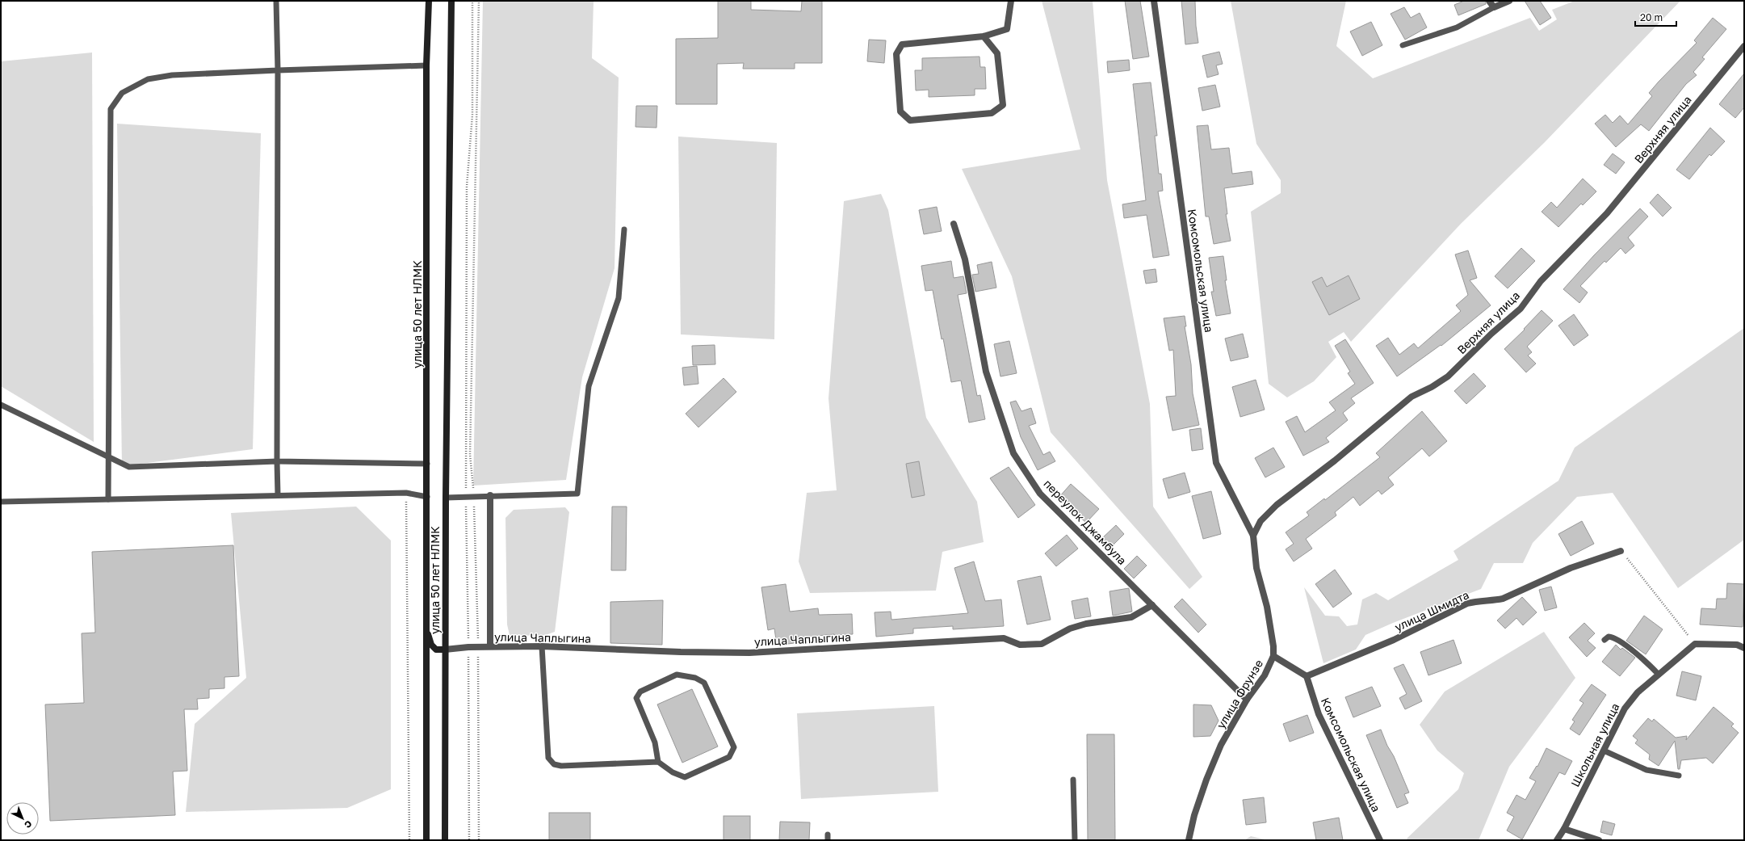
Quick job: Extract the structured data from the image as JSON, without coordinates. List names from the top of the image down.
{
  "streets": {
    "main road": ["улица 50 лет НЛМК"],
    "street": [
      "Верхняя улица",
      "Комсомольская улица",
      "переулок Джамбула",
      "улица Шмидта",
      "улица Чаплыгина",
      "улица Фрунзе",
      "Школьная улица"
    ]
  },
  "crossings": [
    ["Верхняя улица", "Комсомольская улица"],
    ["Верхняя улица", "улица Фрунзе"],
    ["Комсомольская улица", "улица Шмидта"],
    ["Комсомольская улица", "улица Фрунзе"],
    ["улица 50 лет НЛМК", "улица Чаплыгина"],
    ["переулок Джамбула", "улица Чаплыгина"],
    ["переулок Джамбула", "улица Фрунзе"]
  ],
  "scale_bar": "20 m",
  "north": "bottom right"
}
